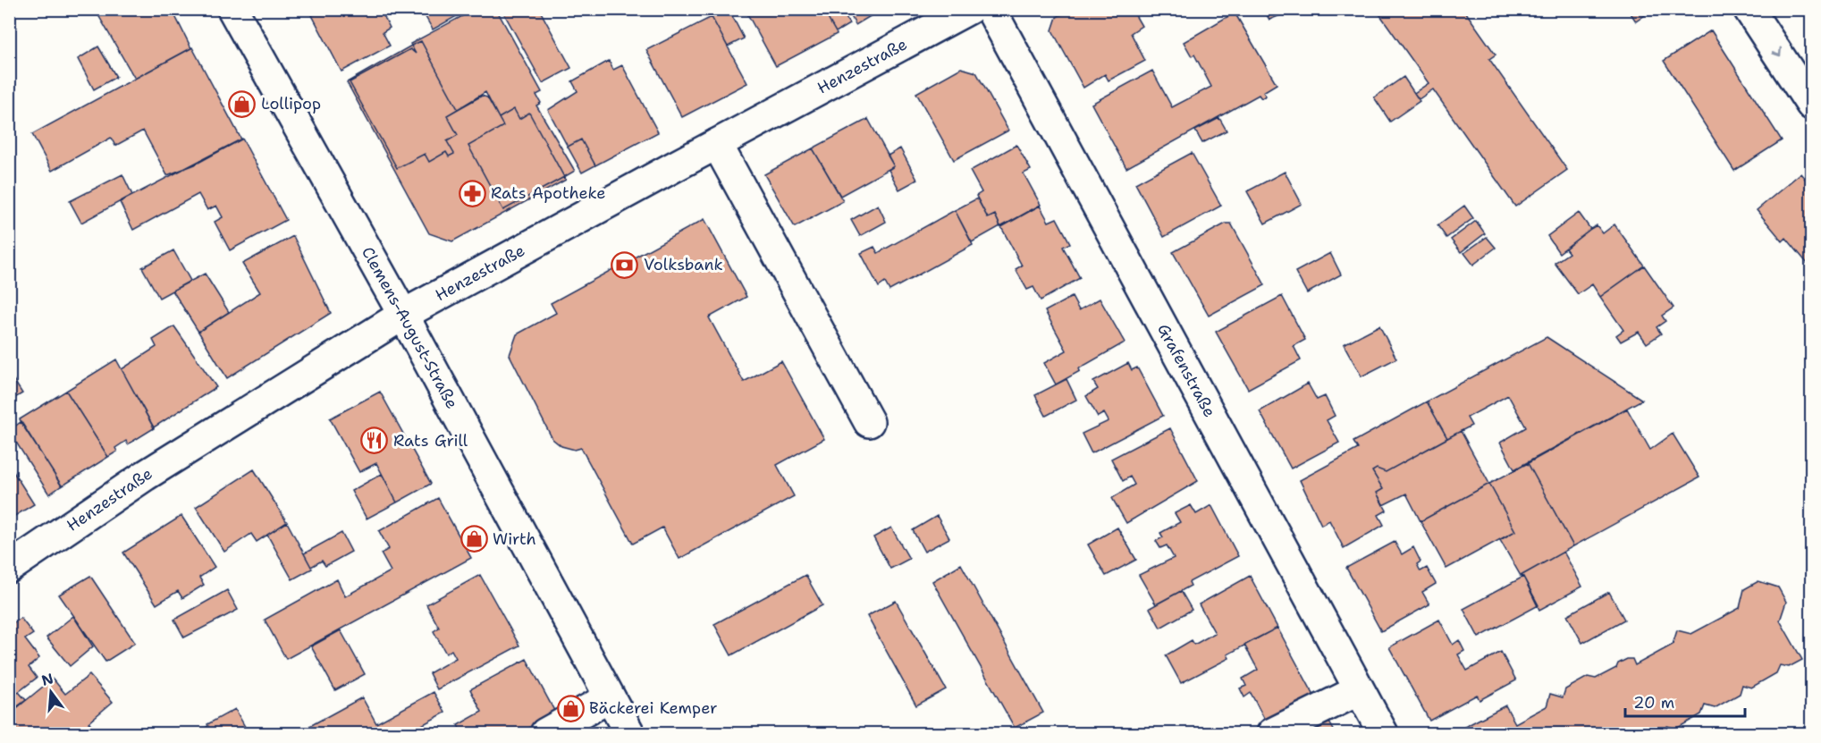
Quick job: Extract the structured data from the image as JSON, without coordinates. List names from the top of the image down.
{
  "streets": {
    "street": ["Henzestraße", "Clemens-August-Straße", "Grafenstraße"]
  },
  "crossings": [
    ["Henzestraße", "Clemens-August-Straße"]
  ],
  "places": {
    "shop": ["Lollipop", "Wirth", "Bäckerei Kemper"],
    "pharmacy": ["Rats Apotheke"],
    "bank": ["Volksbank"],
    "restaurant": ["Rats Grill"]
  },
  "scale_bar": "20 m",
  "north": "top"
}
